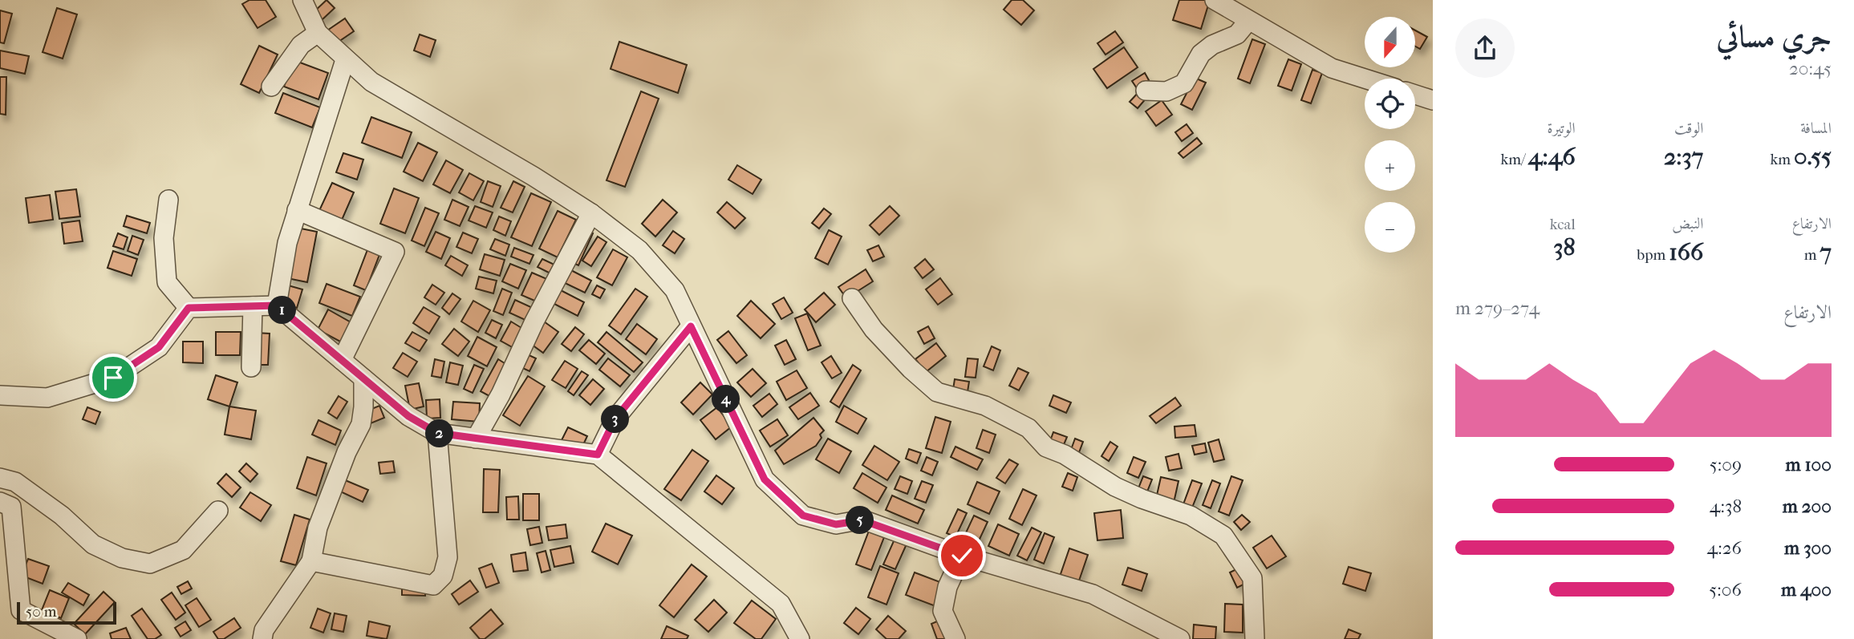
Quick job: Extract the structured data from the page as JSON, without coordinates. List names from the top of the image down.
{
  "scale_bar": "50 m",
  "north": "bottom",
  "page": {
    "heading": ["جري مسائي", "20:45"],
    "map_buttons": ["+", "−"],
    "stats": [
      ["المسافة", "0.55 km"],
      ["الوقت", "2:37"],
      ["الوتيرة", "4:46 /km"],
      ["الارتفاع", "7 m"],
      ["النبض", "166 bpm"],
      ["kcal", "38"]
    ],
    "chart": ["الارتفاع", "274–279 m"],
    "pins": [
      "1",
      "4",
      "3",
      "2",
      "5"
    ],
    "list": [
      {
        "name": "100 m",
        "note": "5:09"
      },
      {
        "name": "200 m",
        "note": "4:38"
      },
      {
        "name": "300 m",
        "note": "4:26"
      },
      {
        "name": "400 m",
        "note": "5:06"
      }
    ],
    "scale": "50 m"
  }
}
